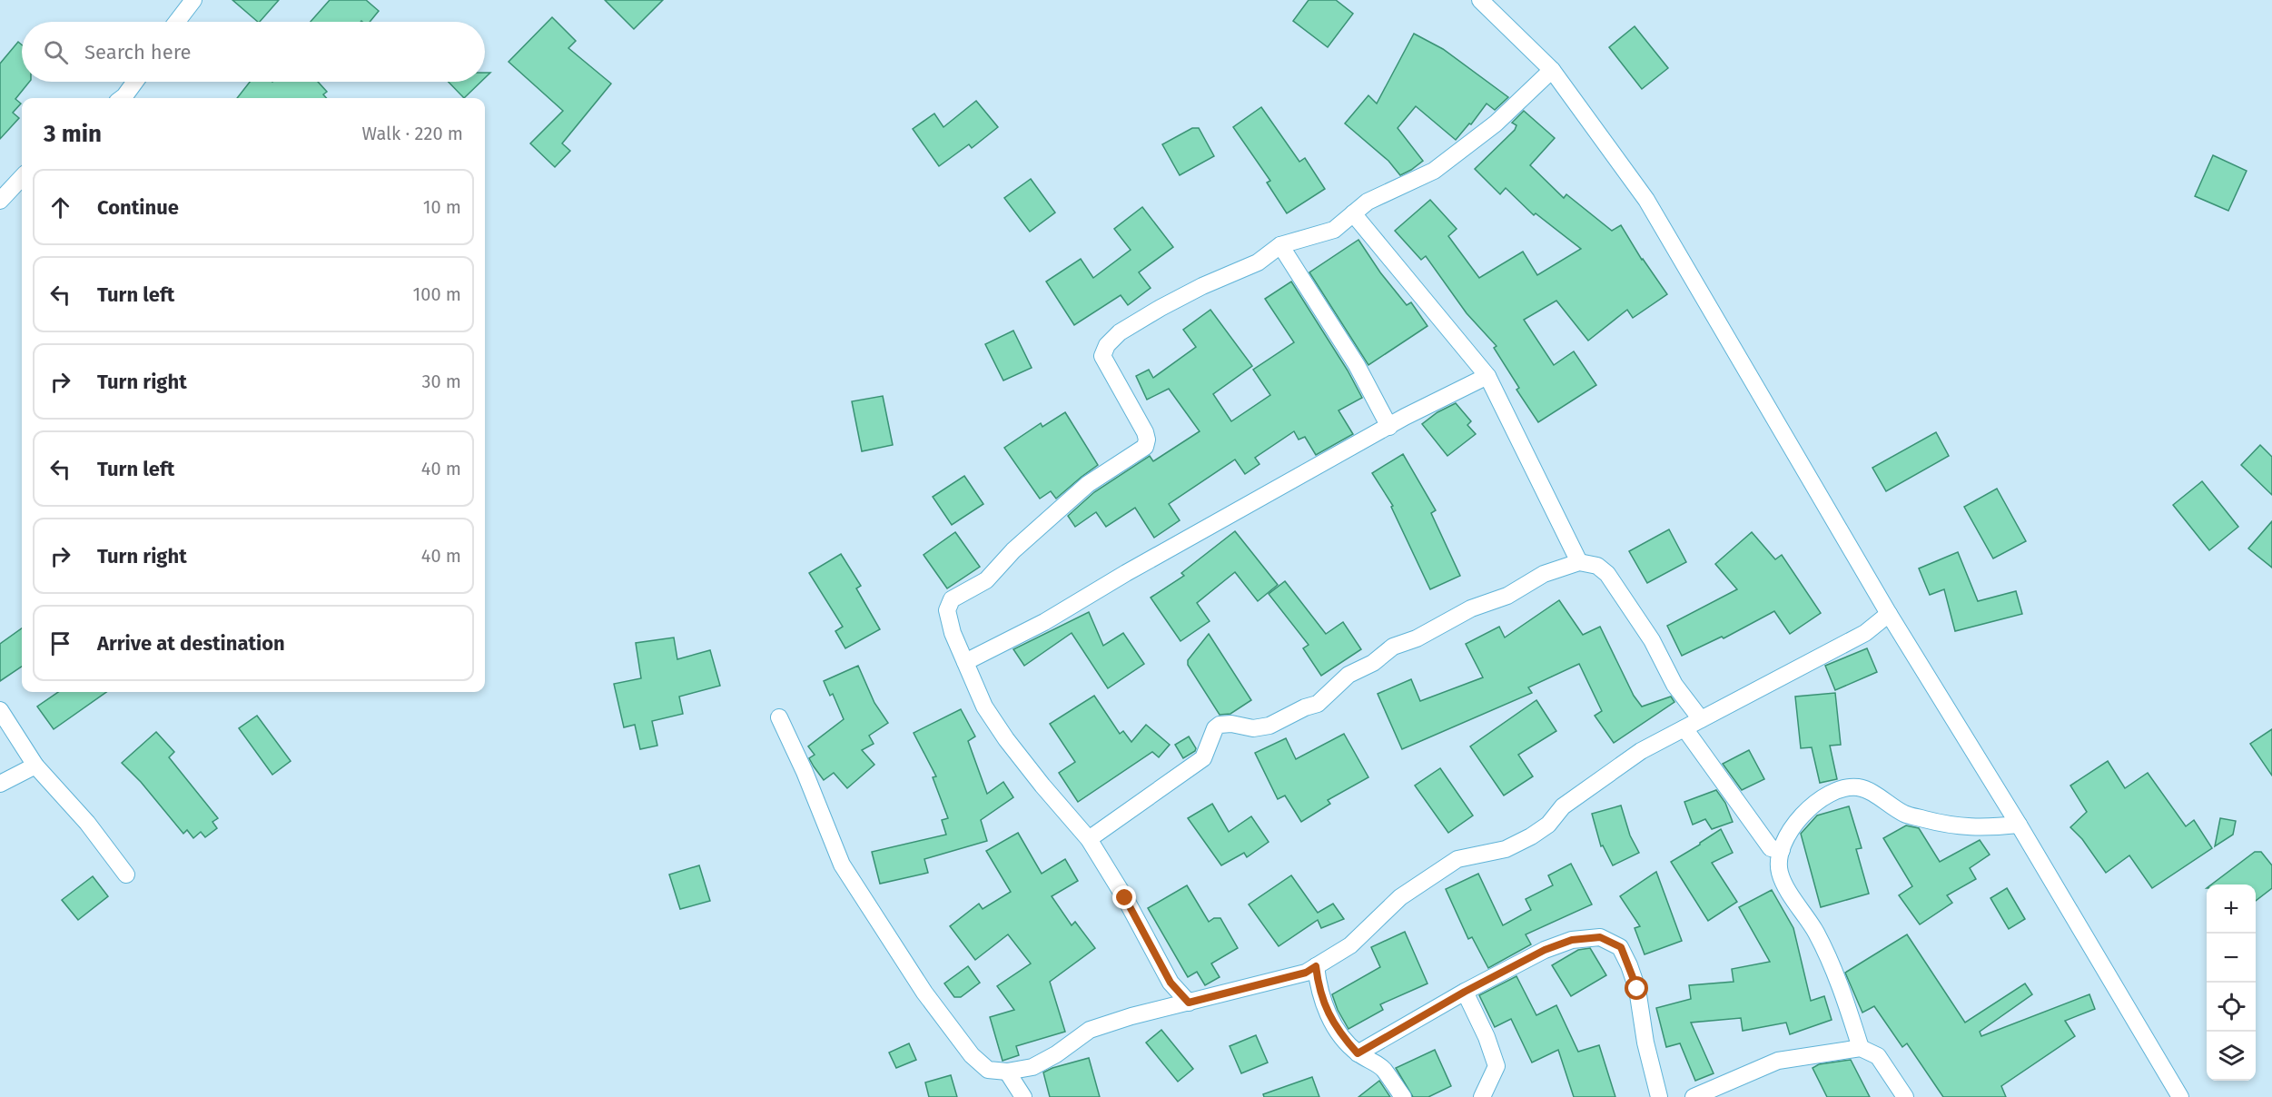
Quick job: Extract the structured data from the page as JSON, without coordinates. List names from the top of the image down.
{
  "page": {
    "search": "Search here",
    "heading": ["3 min", "Walk · 220 m"],
    "list": [
      ["Continue", "10 m"],
      ["Turn left", "100 m"],
      ["Turn right", "30 m"],
      ["Turn left", "40 m"],
      ["Turn right", "40 m"],
      "Arrive at destination"
    ],
    "map_buttons": ["+", "−"]
  }
}
